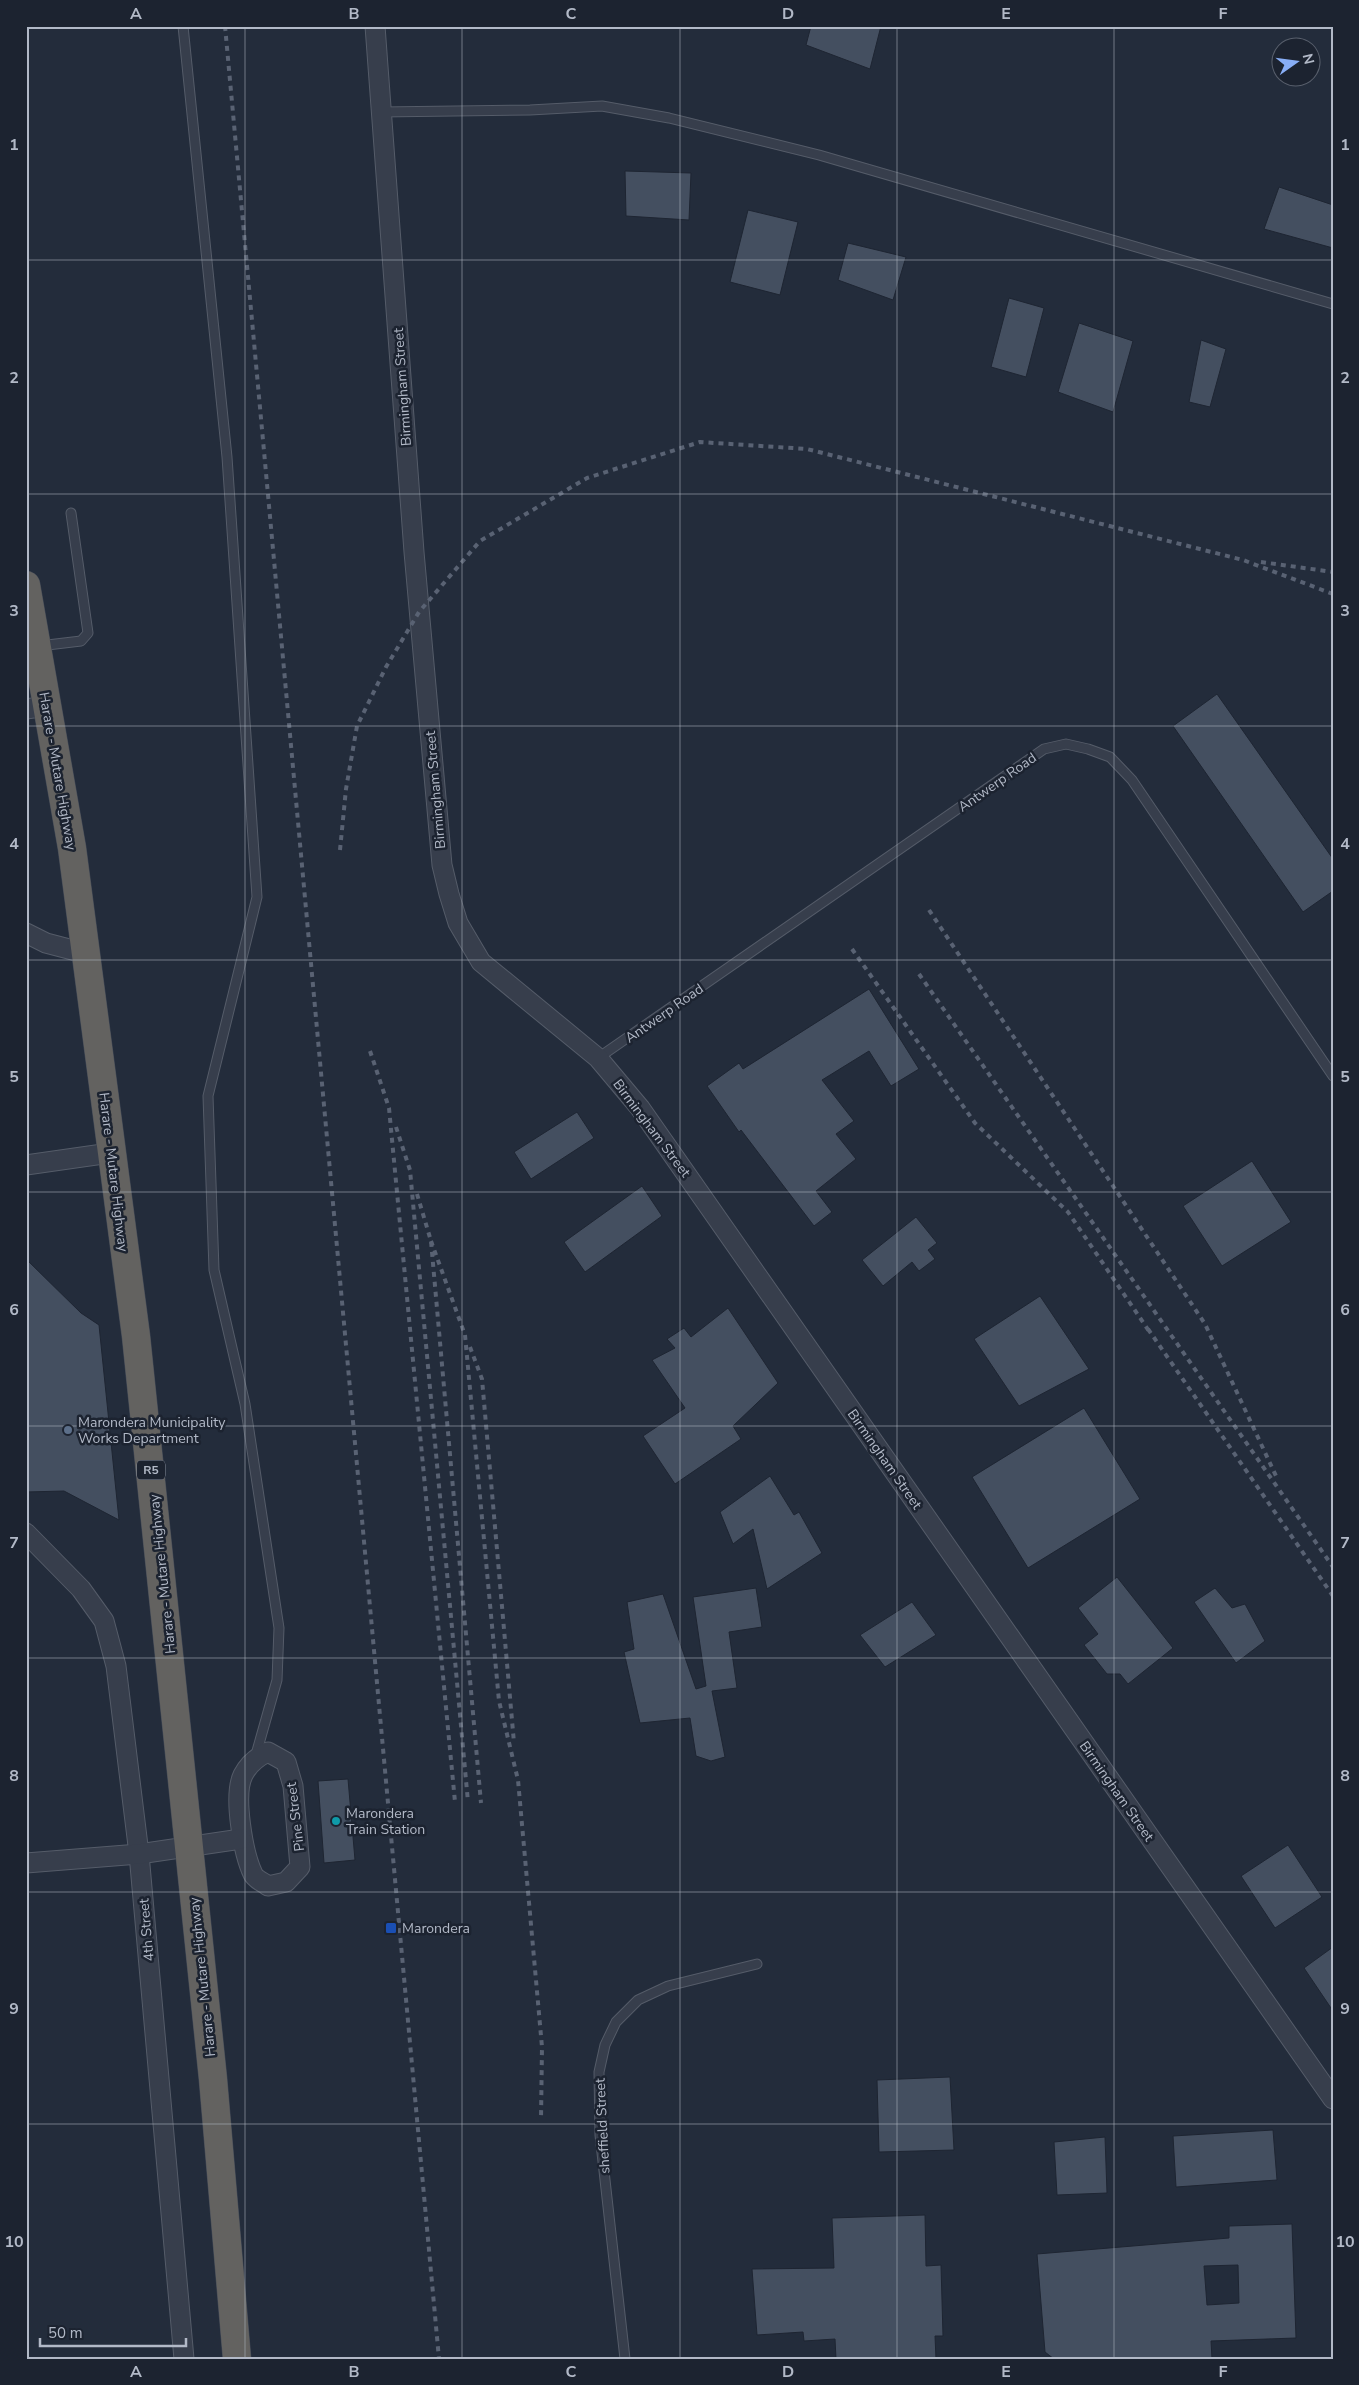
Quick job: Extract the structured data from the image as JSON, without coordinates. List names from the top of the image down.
{
  "streets": {
    "highway": ["Harare - Mutare Highway", "R5"],
    "street": ["Birmingham Street", "Pine Street", "4th Street"],
    "lane": ["Antwerp Road", "sheffield Street"]
  },
  "crossings": [
    ["Birmingham Street", "Antwerp Road"]
  ],
  "places": {
    "other": ["Marondera Municipality Works Department", "Marondera Train Station"],
    "transit": ["Marondera"]
  },
  "scale_bar": "50 m",
  "north": "right",
  "grid": {
    "columns": [
      "A",
      "B",
      "C",
      "D",
      "E",
      "F"
    ],
    "rows": [
      "1",
      "2",
      "3",
      "4",
      "5",
      "6",
      "7",
      "8",
      "9",
      "10"
    ]
  }
}
